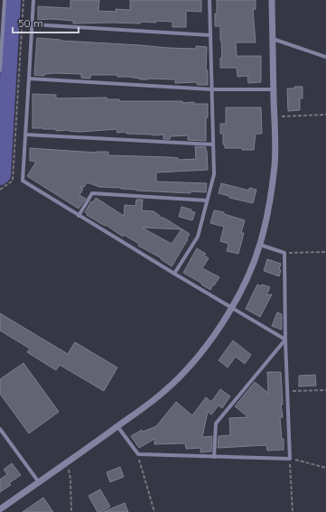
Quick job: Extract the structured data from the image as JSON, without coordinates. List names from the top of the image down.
{
  "scale_bar": "50 m"
}
